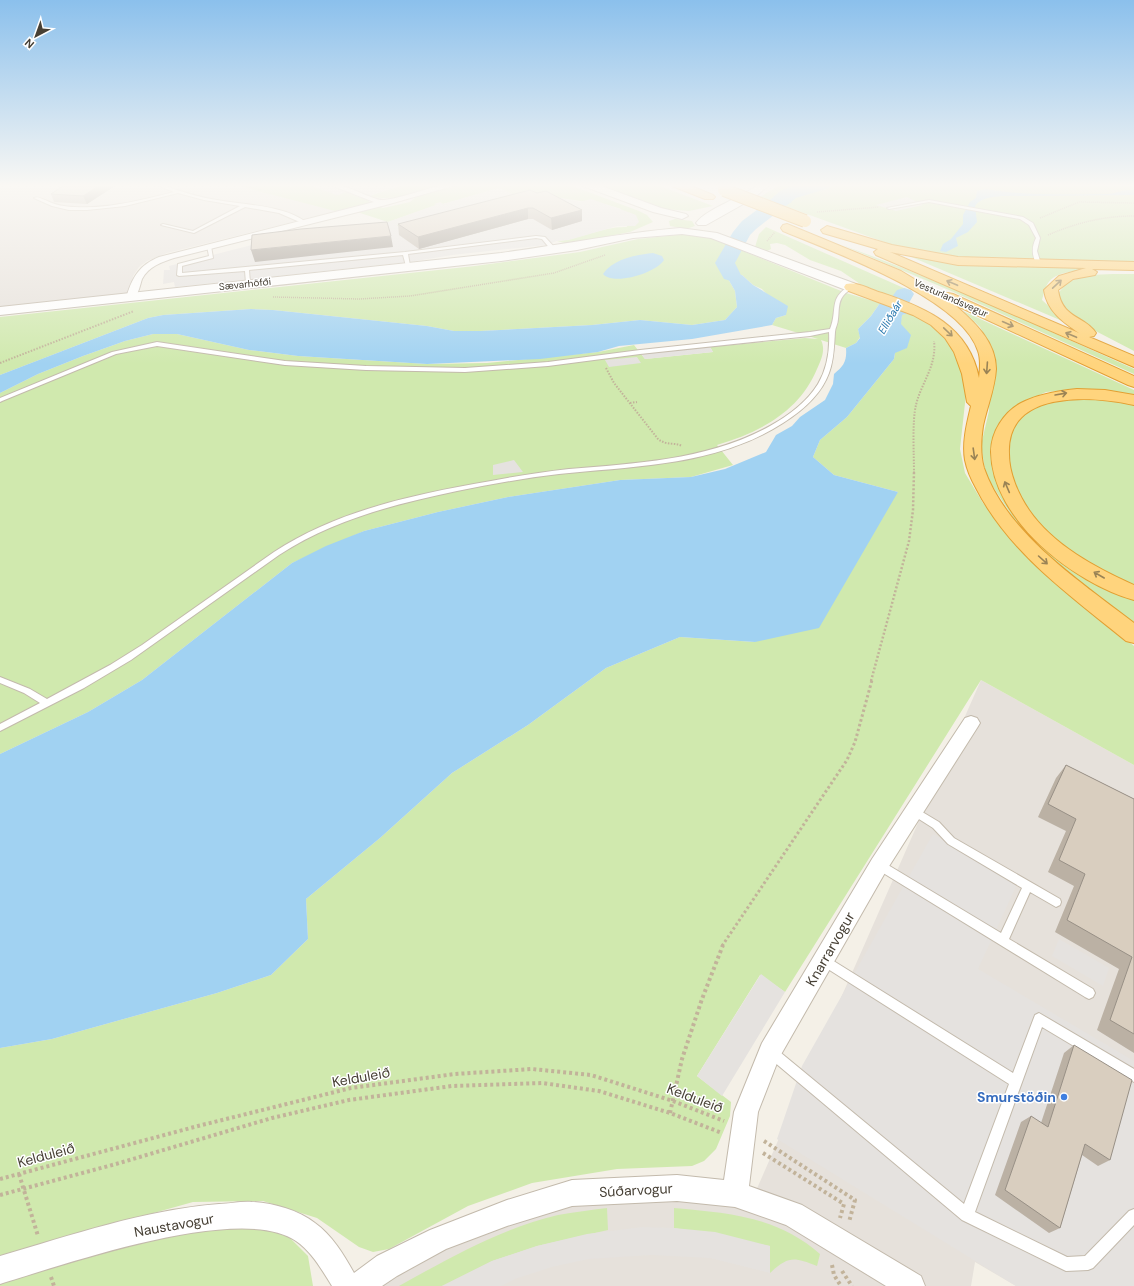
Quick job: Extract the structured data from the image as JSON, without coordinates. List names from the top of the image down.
{
  "streets": {
    "highway": ["Vesturlandsvegur"],
    "street": [
      "Sævarhöfði",
      "Knarrarvogur",
      "Súðarvogur",
      "Naustavogur"
    ],
    "path": ["Kelduleið"]
  },
  "crossings": [
    ["Knarrarvogur", "Súðarvogur"]
  ],
  "water": ["Elliðaár"],
  "places": ["Smurstöðin"],
  "north": "bottom left"
}
